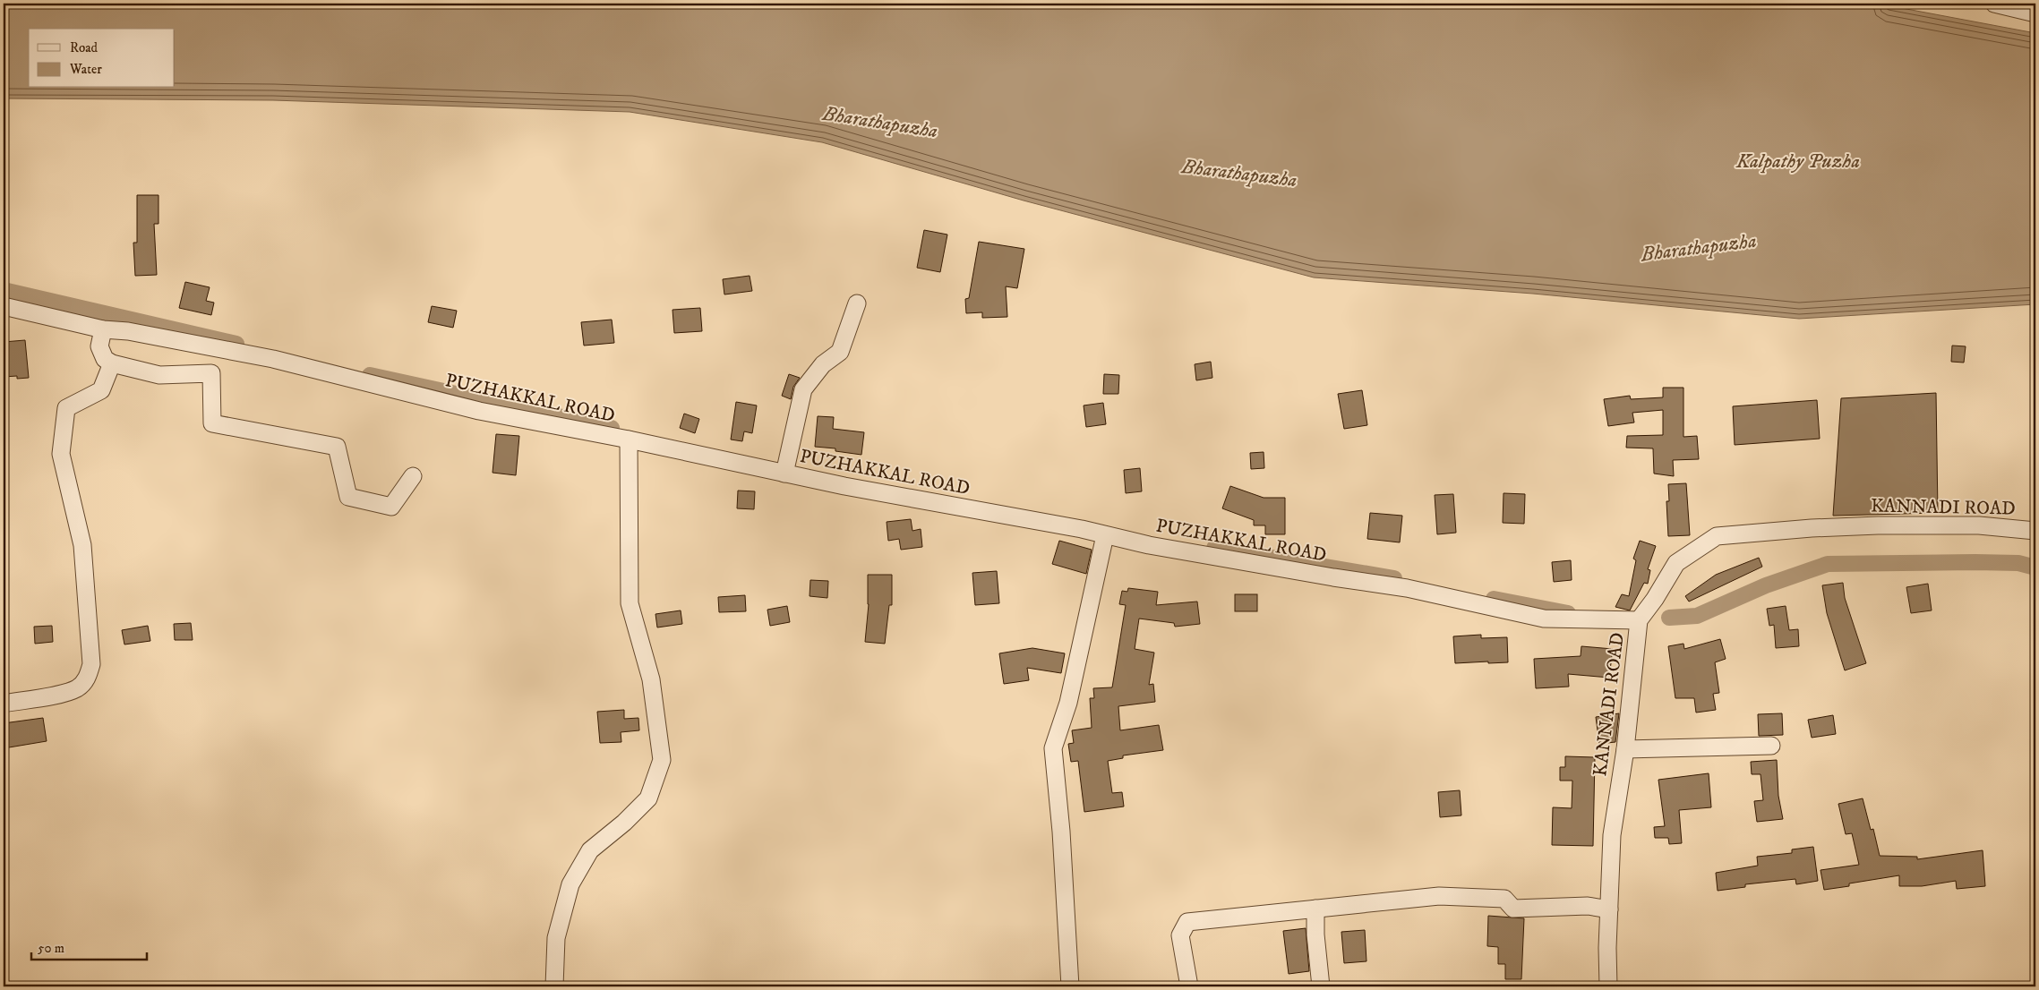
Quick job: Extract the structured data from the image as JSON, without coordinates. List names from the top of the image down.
{
  "streets": {
    "street": ["PUZHAKKAL ROAD", "KANNADI ROAD"]
  },
  "crossings": [
    ["PUZHAKKAL ROAD", "KANNADI ROAD"]
  ],
  "water": ["Bharathapuzha", "Kalpathy Puzha"],
  "legend": ["Road", "Water"],
  "scale_bar": "50 m"
}
